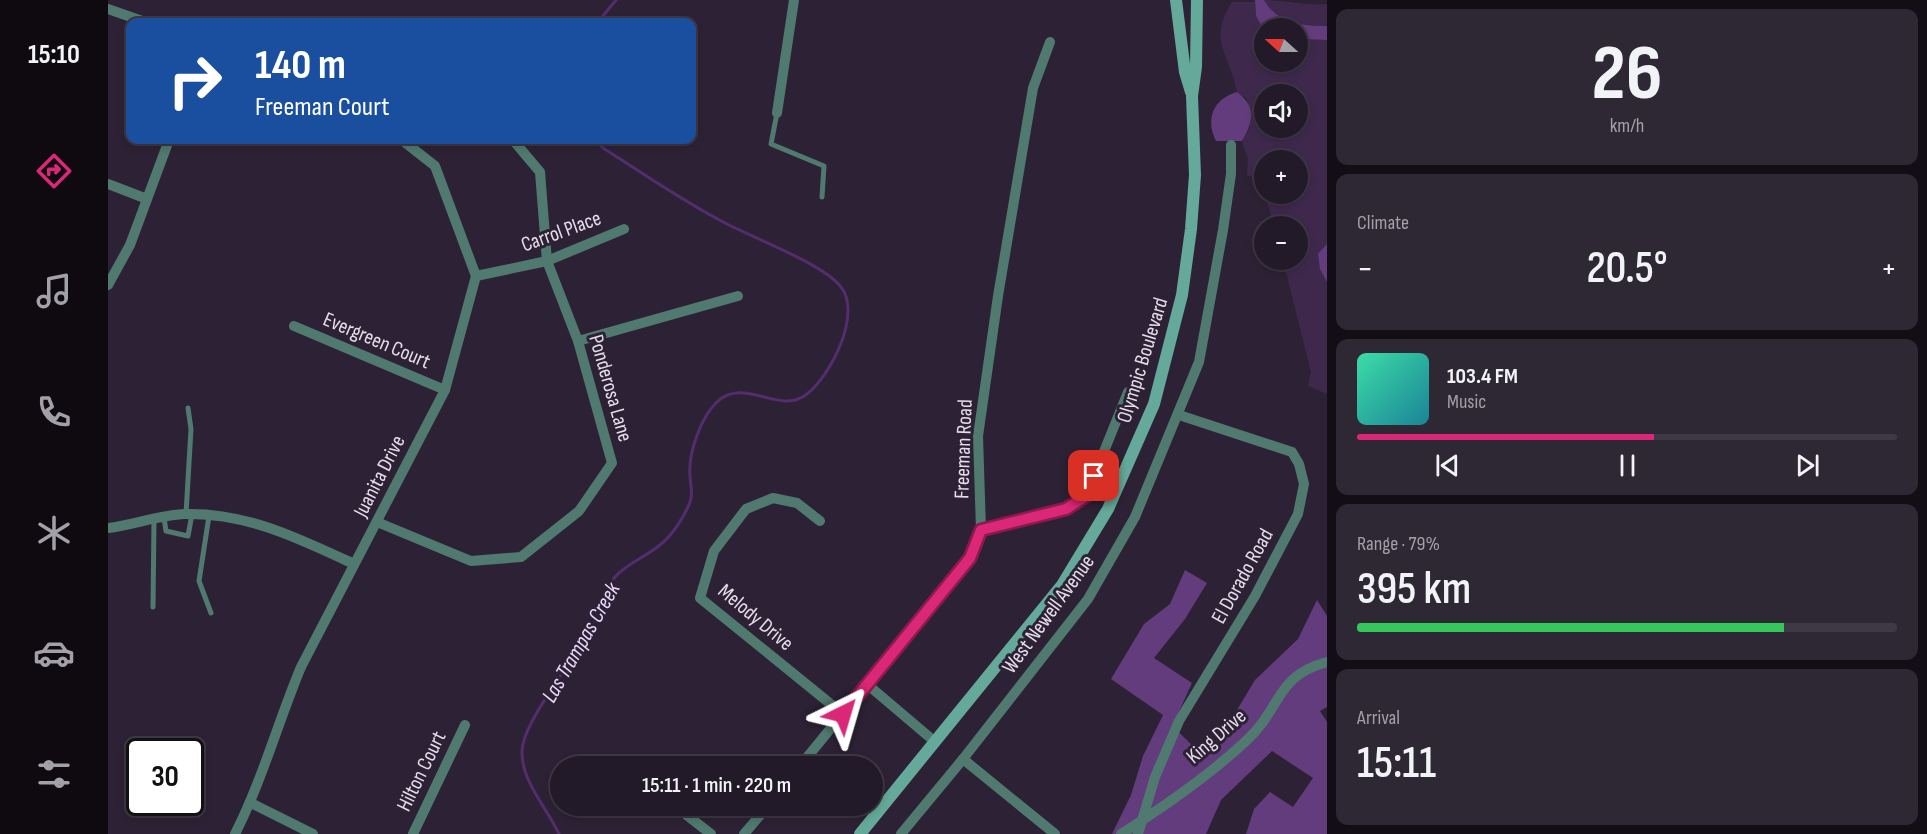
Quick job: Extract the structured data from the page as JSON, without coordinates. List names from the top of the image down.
{
  "streets": {
    "main road": ["Olympic Boulevard"],
    "street": [
      "Carrol Place",
      "Evergreen Court",
      "Ponderosa Lane",
      "Freeman Road",
      "Juanita Drive",
      "El Dorado Road",
      "West Newell Avenue",
      "Melody Drive",
      "King Drive",
      "Hilton Court"
    ]
  },
  "crossings": [
    ["Carrol Place", "Ponderosa Lane"],
    ["Carrol Place", "Juanita Drive"],
    ["Evergreen Court", "Juanita Drive"],
    ["Ponderosa Lane", "Juanita Drive"],
    ["Freeman Road", "Melody Drive"],
    ["El Dorado Road", "West Newell Avenue"],
    ["El Dorado Road", "King Drive"]
  ],
  "water": ["Las Trampas Creek"],
  "north": "left",
  "page": {
    "tabs": "15:10",
    "tile": [
      ["26", "km/h"],
      "Climate",
      ["Range · 79%", "395 km"],
      ["Arrival", "15:11"]
    ],
    "map_buttons": ["+", "−"],
    "turn": ["140 m", "Freeman Court"],
    "heat": ["−", "20.5°", "+"],
    "song": ["103.4 FM", "Music"],
    "limit": "30",
    "trip": "15:11 · 1 min · 220 m"
  }
}
